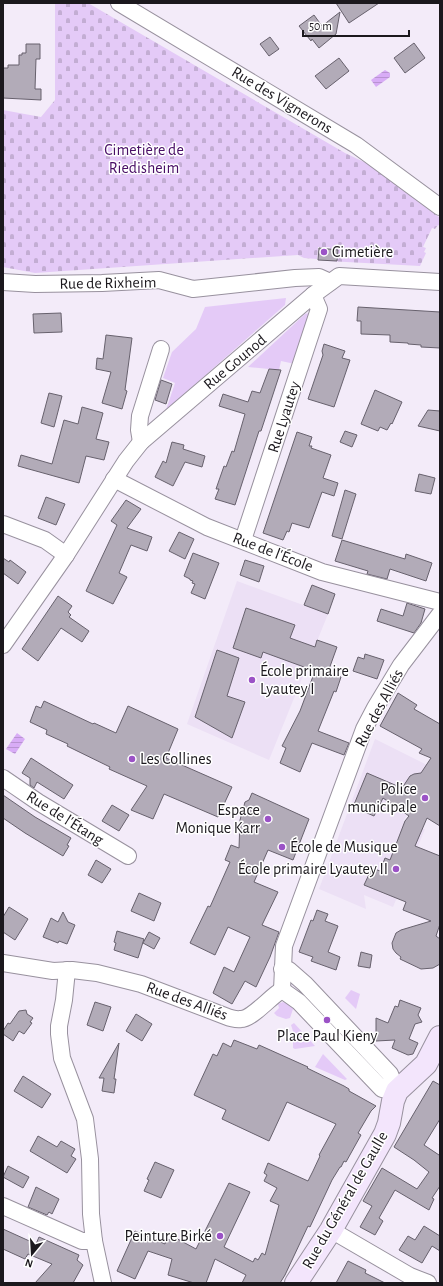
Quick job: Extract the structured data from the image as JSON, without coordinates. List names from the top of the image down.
{
  "streets": {
    "street": [
      "Rue des Vignerons",
      "Rue de Rixheim",
      "Rue Gounod",
      "Rue Lyautey",
      "Rue de l'École",
      "Rue des Alliés",
      "Rue de l'Étang",
      "Rue du Général de Gaulle"
    ]
  },
  "crossings": [
    ["Rue de Rixheim", "Rue Gounod"],
    ["Rue Gounod", "Rue Lyautey"],
    ["Rue Gounod", "Rue de l'École"],
    ["Rue Lyautey", "Rue de l'École"]
  ],
  "parks": ["Cimetière de Riedisheim"],
  "places": [
    "Cimetière",
    "École primaire Lyautey I",
    "Les Collines",
    "Police municipale",
    "Espace Monique Karr",
    "École de Musique",
    "École primaire Lyautey II",
    "Place Paul Kieny",
    "Peinture Birké"
  ],
  "scale_bar": "50 m",
  "north": "bottom"
}
